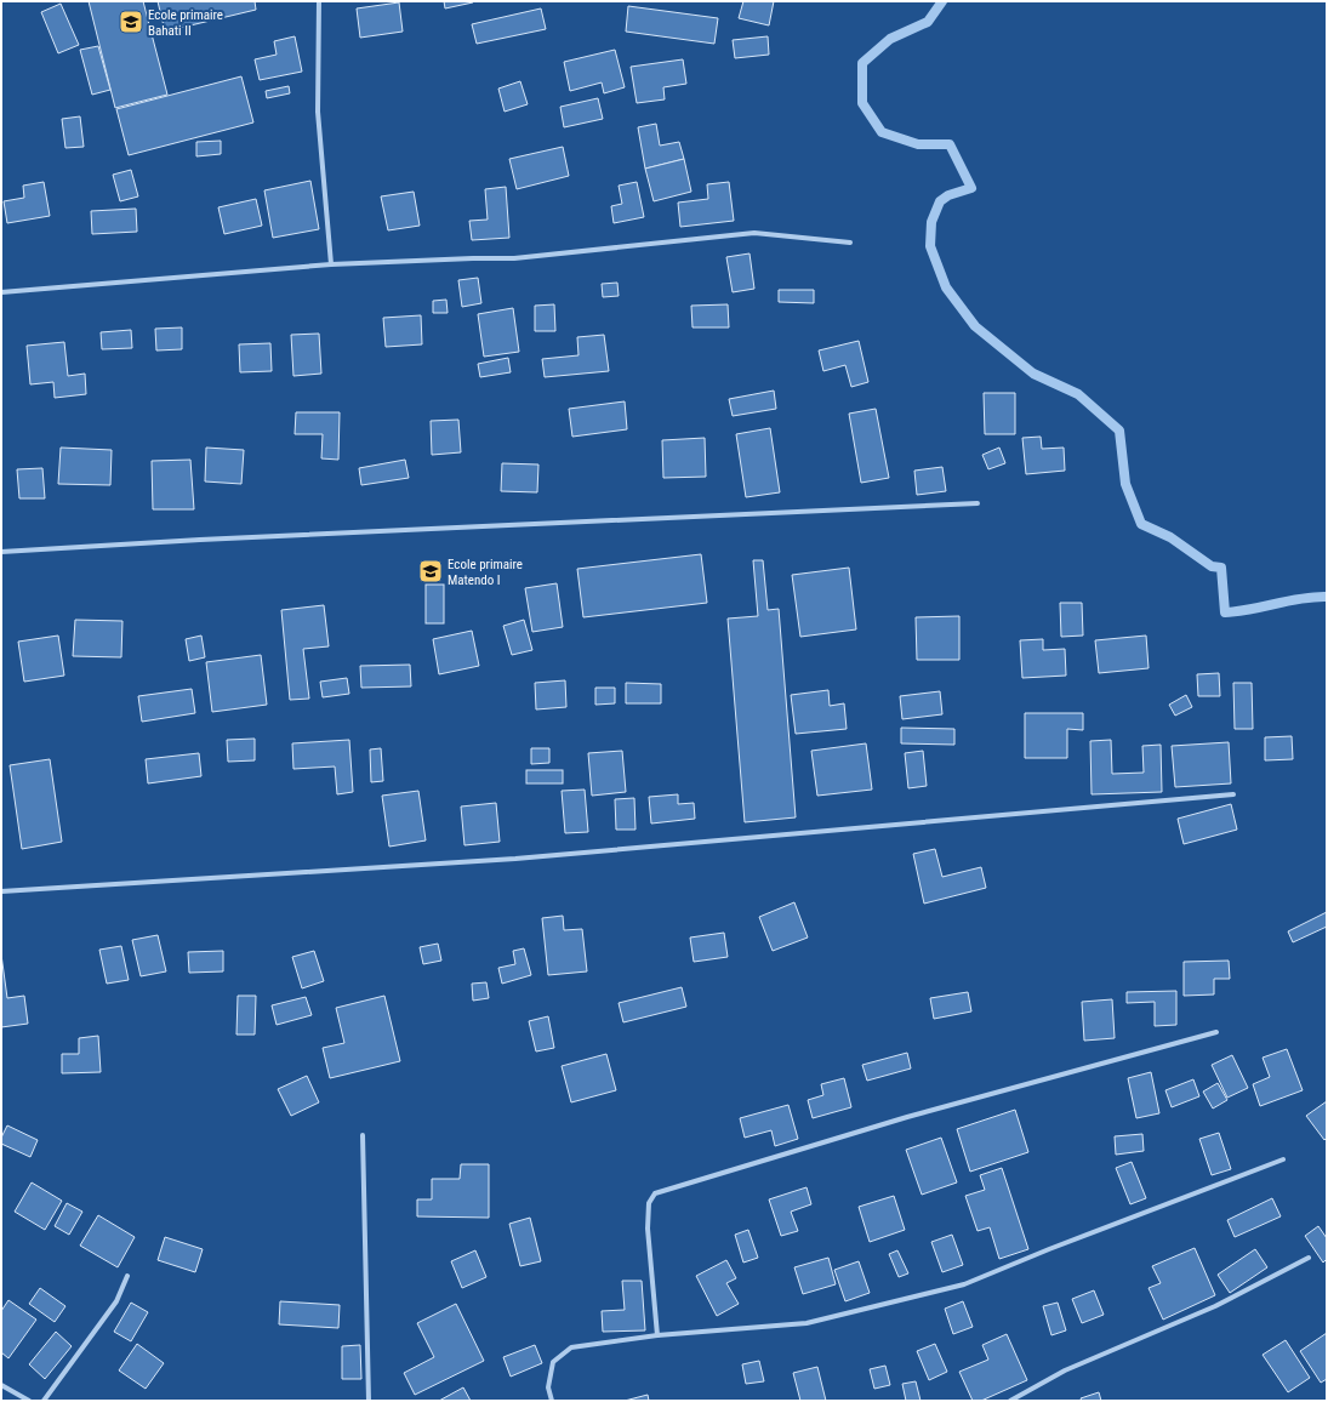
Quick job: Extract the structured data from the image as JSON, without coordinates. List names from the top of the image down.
{
  "places": {
    "school or university": ["Ecole primaire Bahati II", "Ecole primaire Matendo I"]
  }
}
